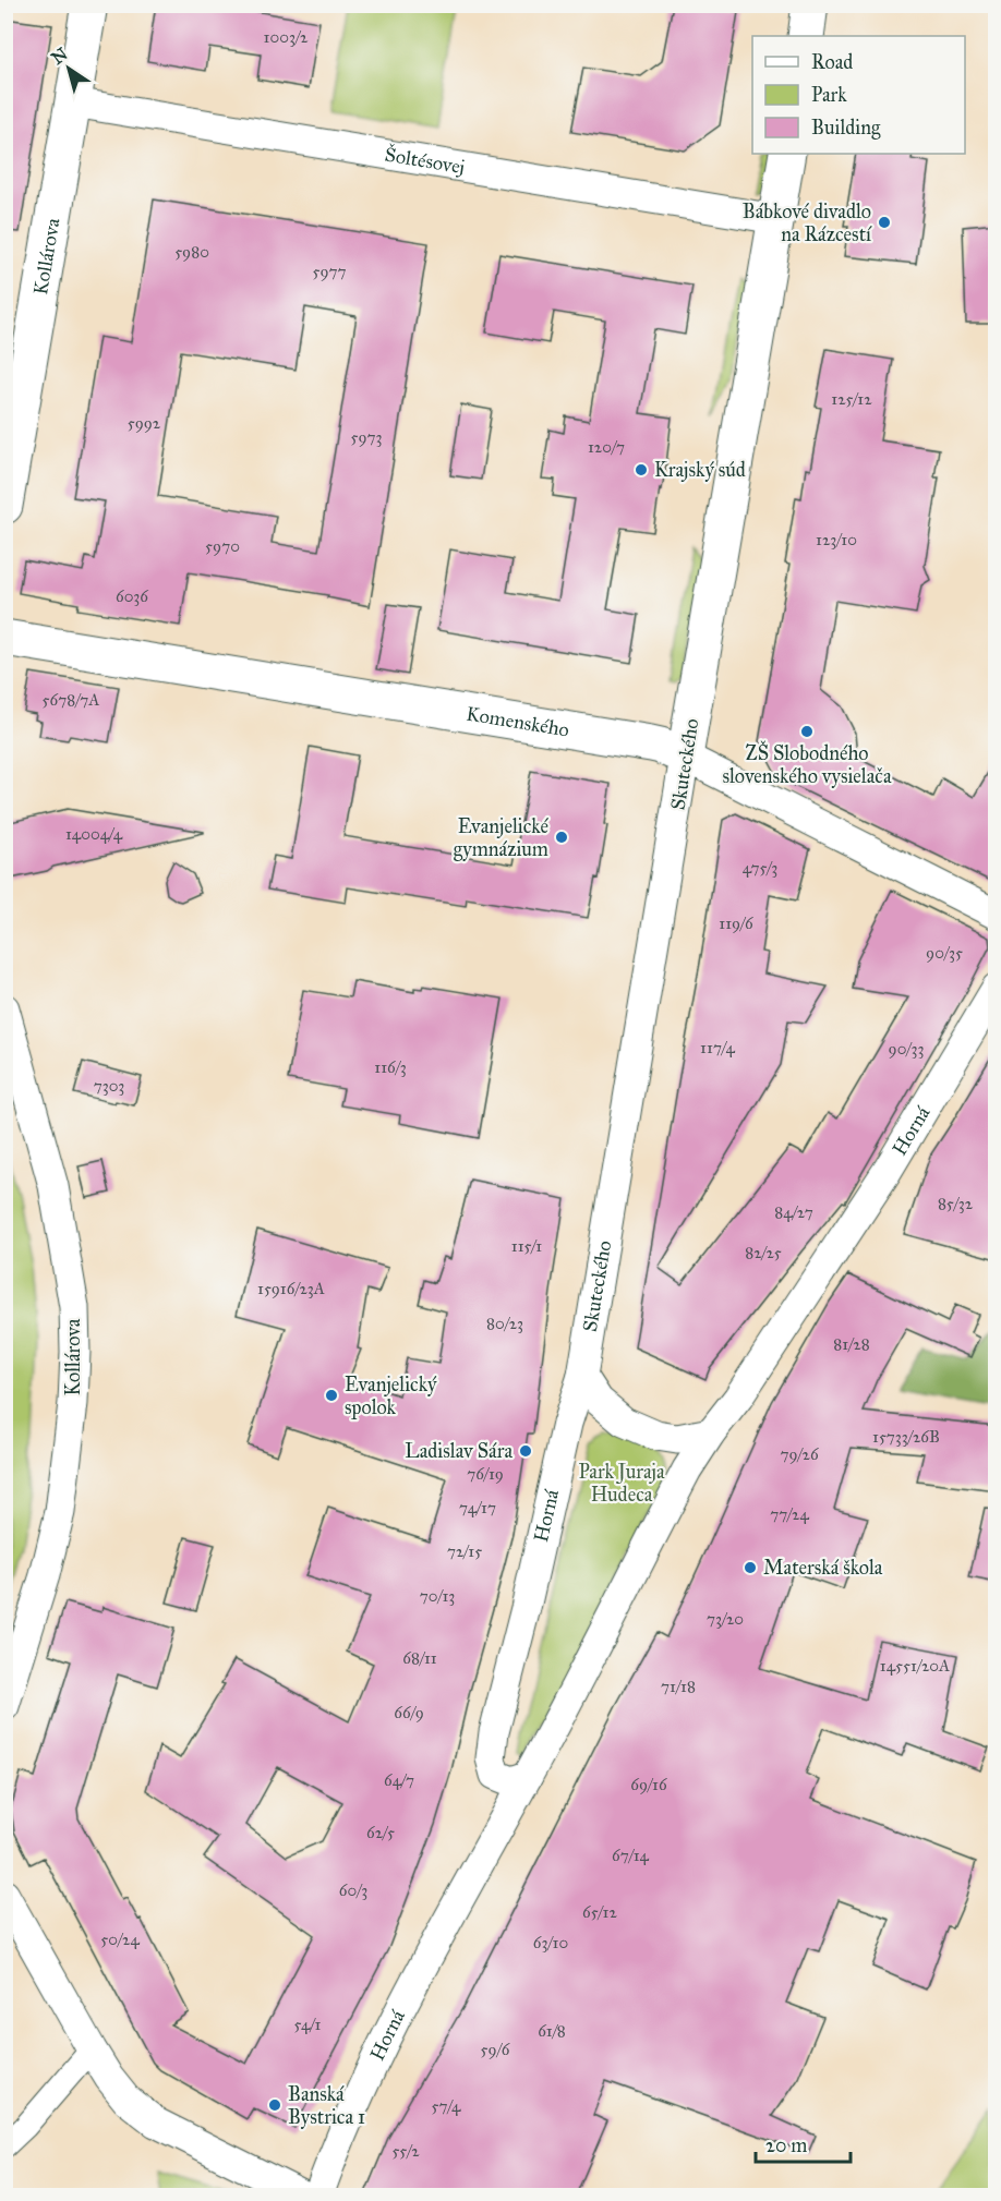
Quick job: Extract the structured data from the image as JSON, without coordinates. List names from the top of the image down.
{
  "streets": {
    "street": [
      "Šoltésovej",
      "Kollárova",
      "Komenského",
      "Skuteckého",
      "Horná"
    ]
  },
  "crossings": [
    ["Šoltésovej", "Kollárova"],
    ["Šoltésovej", "Skuteckého"],
    ["Komenského", "Skuteckého"],
    ["Skuteckého", "Horná"]
  ],
  "parks": ["Park Juraja Hudeca"],
  "places": [
    "Bábkové divadlo na Rázcestí",
    "Krajský súd",
    "ZŠ Slobodného slovenského vysielača",
    "Evanjelické gymnázium",
    "Evanjelický spolok",
    "Ladislav Sára",
    "Materská škola",
    "Banská Bystrica 1"
  ],
  "house_numbers": [
    "1003/2",
    "5980",
    "5977",
    "125/12",
    "5992",
    "5973",
    "120/7",
    "123/10",
    "5970",
    "6036",
    "5678/7A",
    "14004/4",
    "475/3",
    "119/6",
    "90/35",
    "117/4",
    "90/33",
    "116/3",
    "7303",
    "85/32",
    "84/27",
    "115/1",
    "82/25",
    "15916/23A",
    "80/23",
    "81/28",
    "15733/26B",
    "79/26",
    "76/19",
    "74/17",
    "77/24",
    "72/15",
    "70/13",
    "73/20",
    "68/11",
    "14551/20A",
    "71/18",
    "66/9",
    "64/7",
    "69/16",
    "62/5",
    "67/14",
    "60/3",
    "65/12",
    "50/24",
    "63/10",
    "54/1",
    "61/8",
    "59/6",
    "57/4",
    "55/2"
  ],
  "legend": ["Road", "Park", "Building"],
  "scale_bar": "20 m",
  "north": "top left"
}
